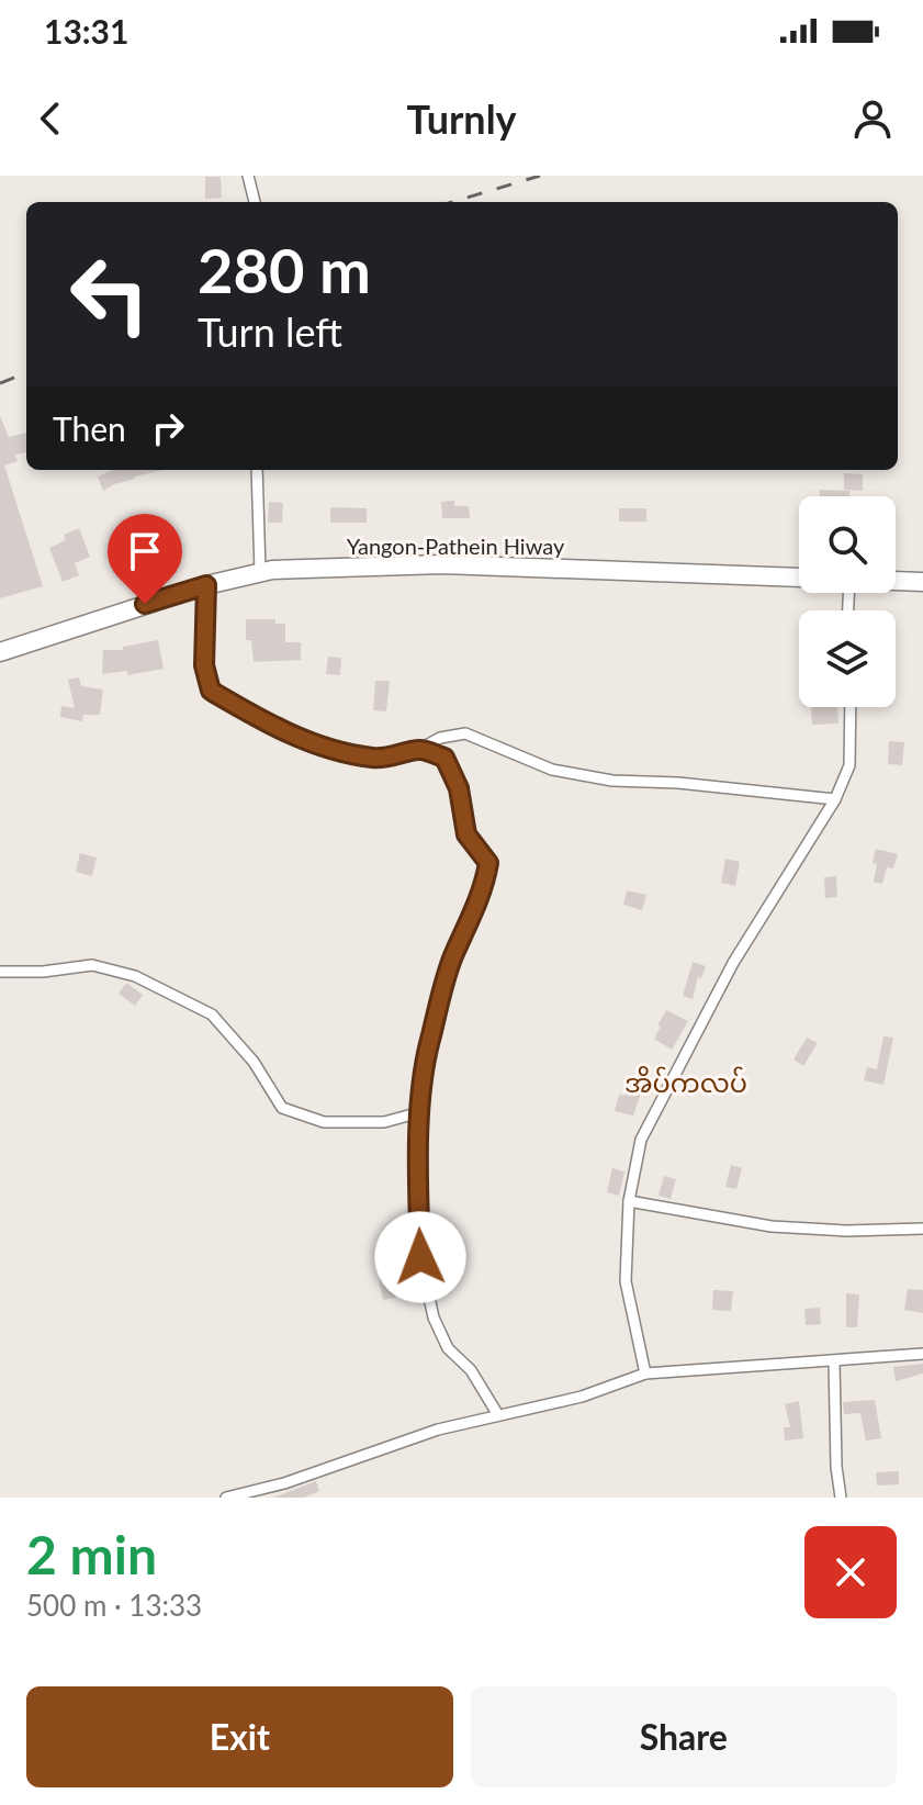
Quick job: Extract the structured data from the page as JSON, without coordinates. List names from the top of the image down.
{
  "streets": {
    "highway": ["Yangon-Pathein Hiway"]
  },
  "districts": ["အိပ်ကလပ်"],
  "page": {
    "status": "13:31",
    "header": "Turnly",
    "turn": ["280 m", "Turn left"],
    "then": "Then",
    "heading": ["2 min", "500 m · 13:33"],
    "buttons": ["Exit", "Share"]
  }
}
